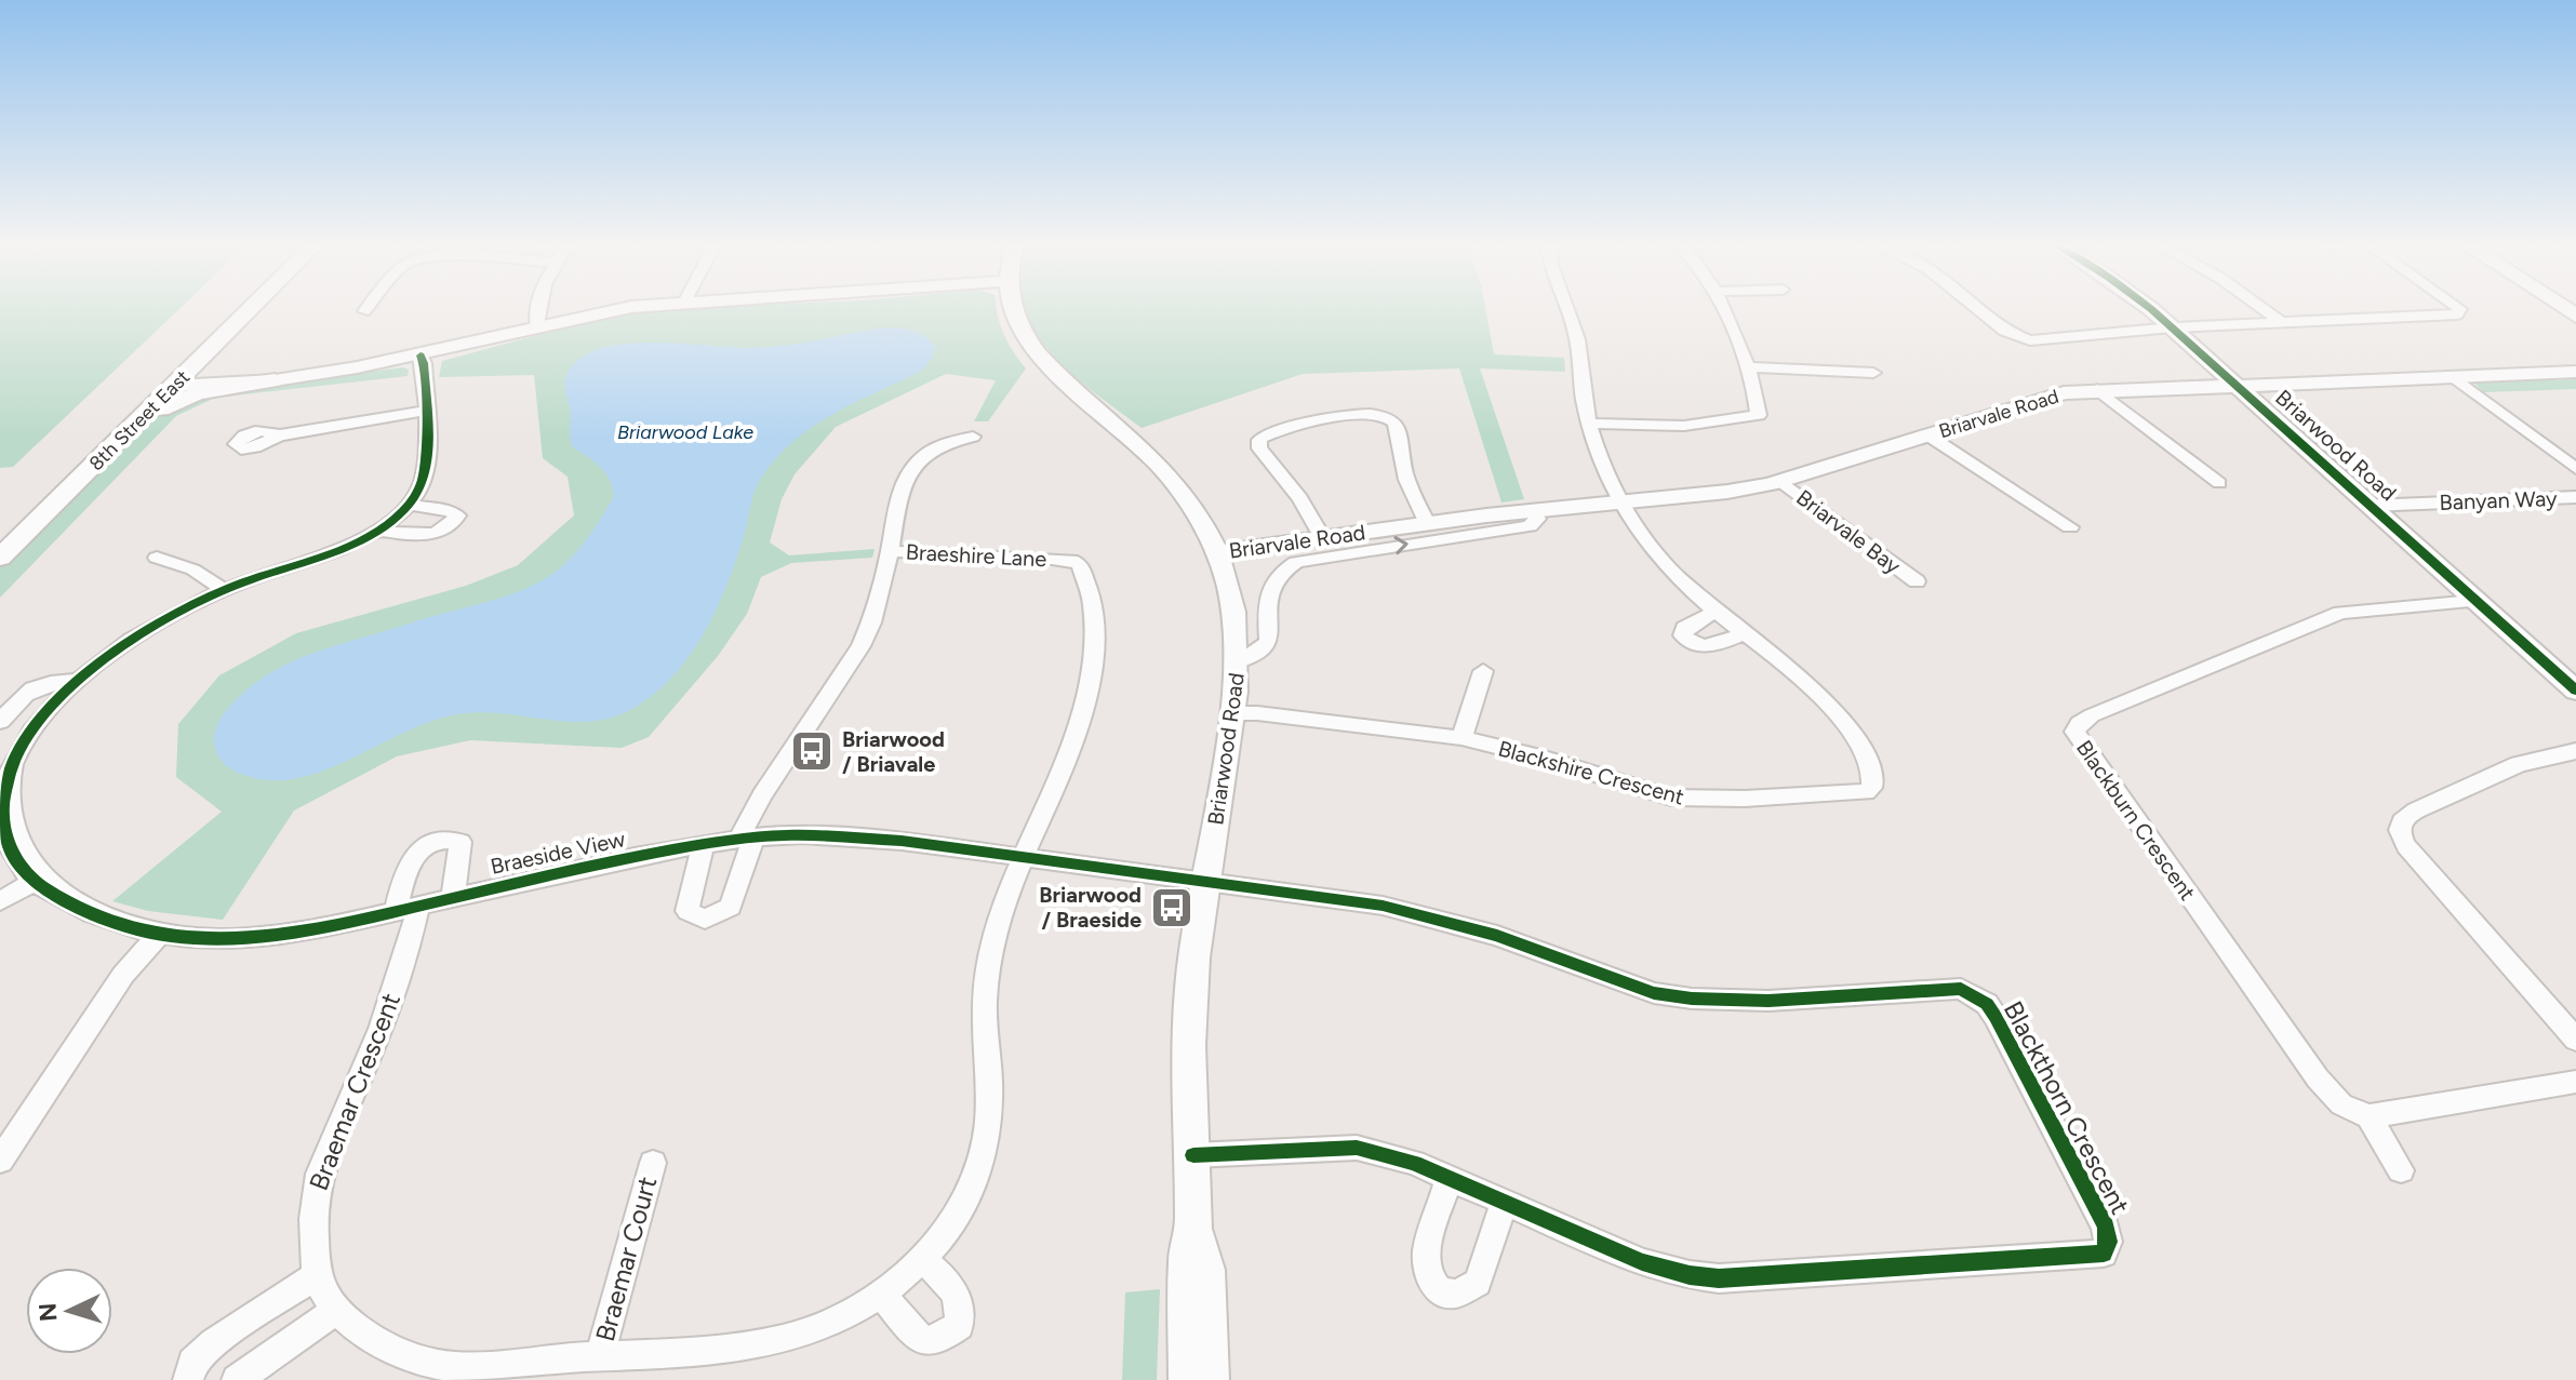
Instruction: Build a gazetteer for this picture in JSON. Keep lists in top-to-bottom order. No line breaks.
{"streets":{"main road":["8th Street East"],"street":["Briarvale Road","Briarwood Road","Banyan Way","Briarvale Bay","Braeshire Lane","Blackshire Crescent","Blackburn Crescent","Braeside View","Braemar Crescent","Blackthorn Crescent","Braemar Court"]},"crossings":[["Briarvale Road","Briarwood Road"],["Briarvale Road","Briarvale Bay"],["Briarvale Road","Blackshire Crescent"],["Briarwood Road","Banyan Way"],["Briarwood Road","Blackshire Crescent"],["Briarwood Road","Blackburn Crescent"],["Briarwood Road","Braeside View"],["Briarwood Road","Blackthorn Crescent"],["Braeshire Lane","Braeside View"],["Braeshire Lane","Braemar Crescent"],["Braeside View","Braemar Crescent"],["Braeside View","Blackthorn Crescent"],["Braemar Crescent","Braemar Court"]],"water":["Briarwood Lake"],"places":{"bus stop":["Briarwood / Briavale","Briarwood / Braeside"]},"north":"left"}
